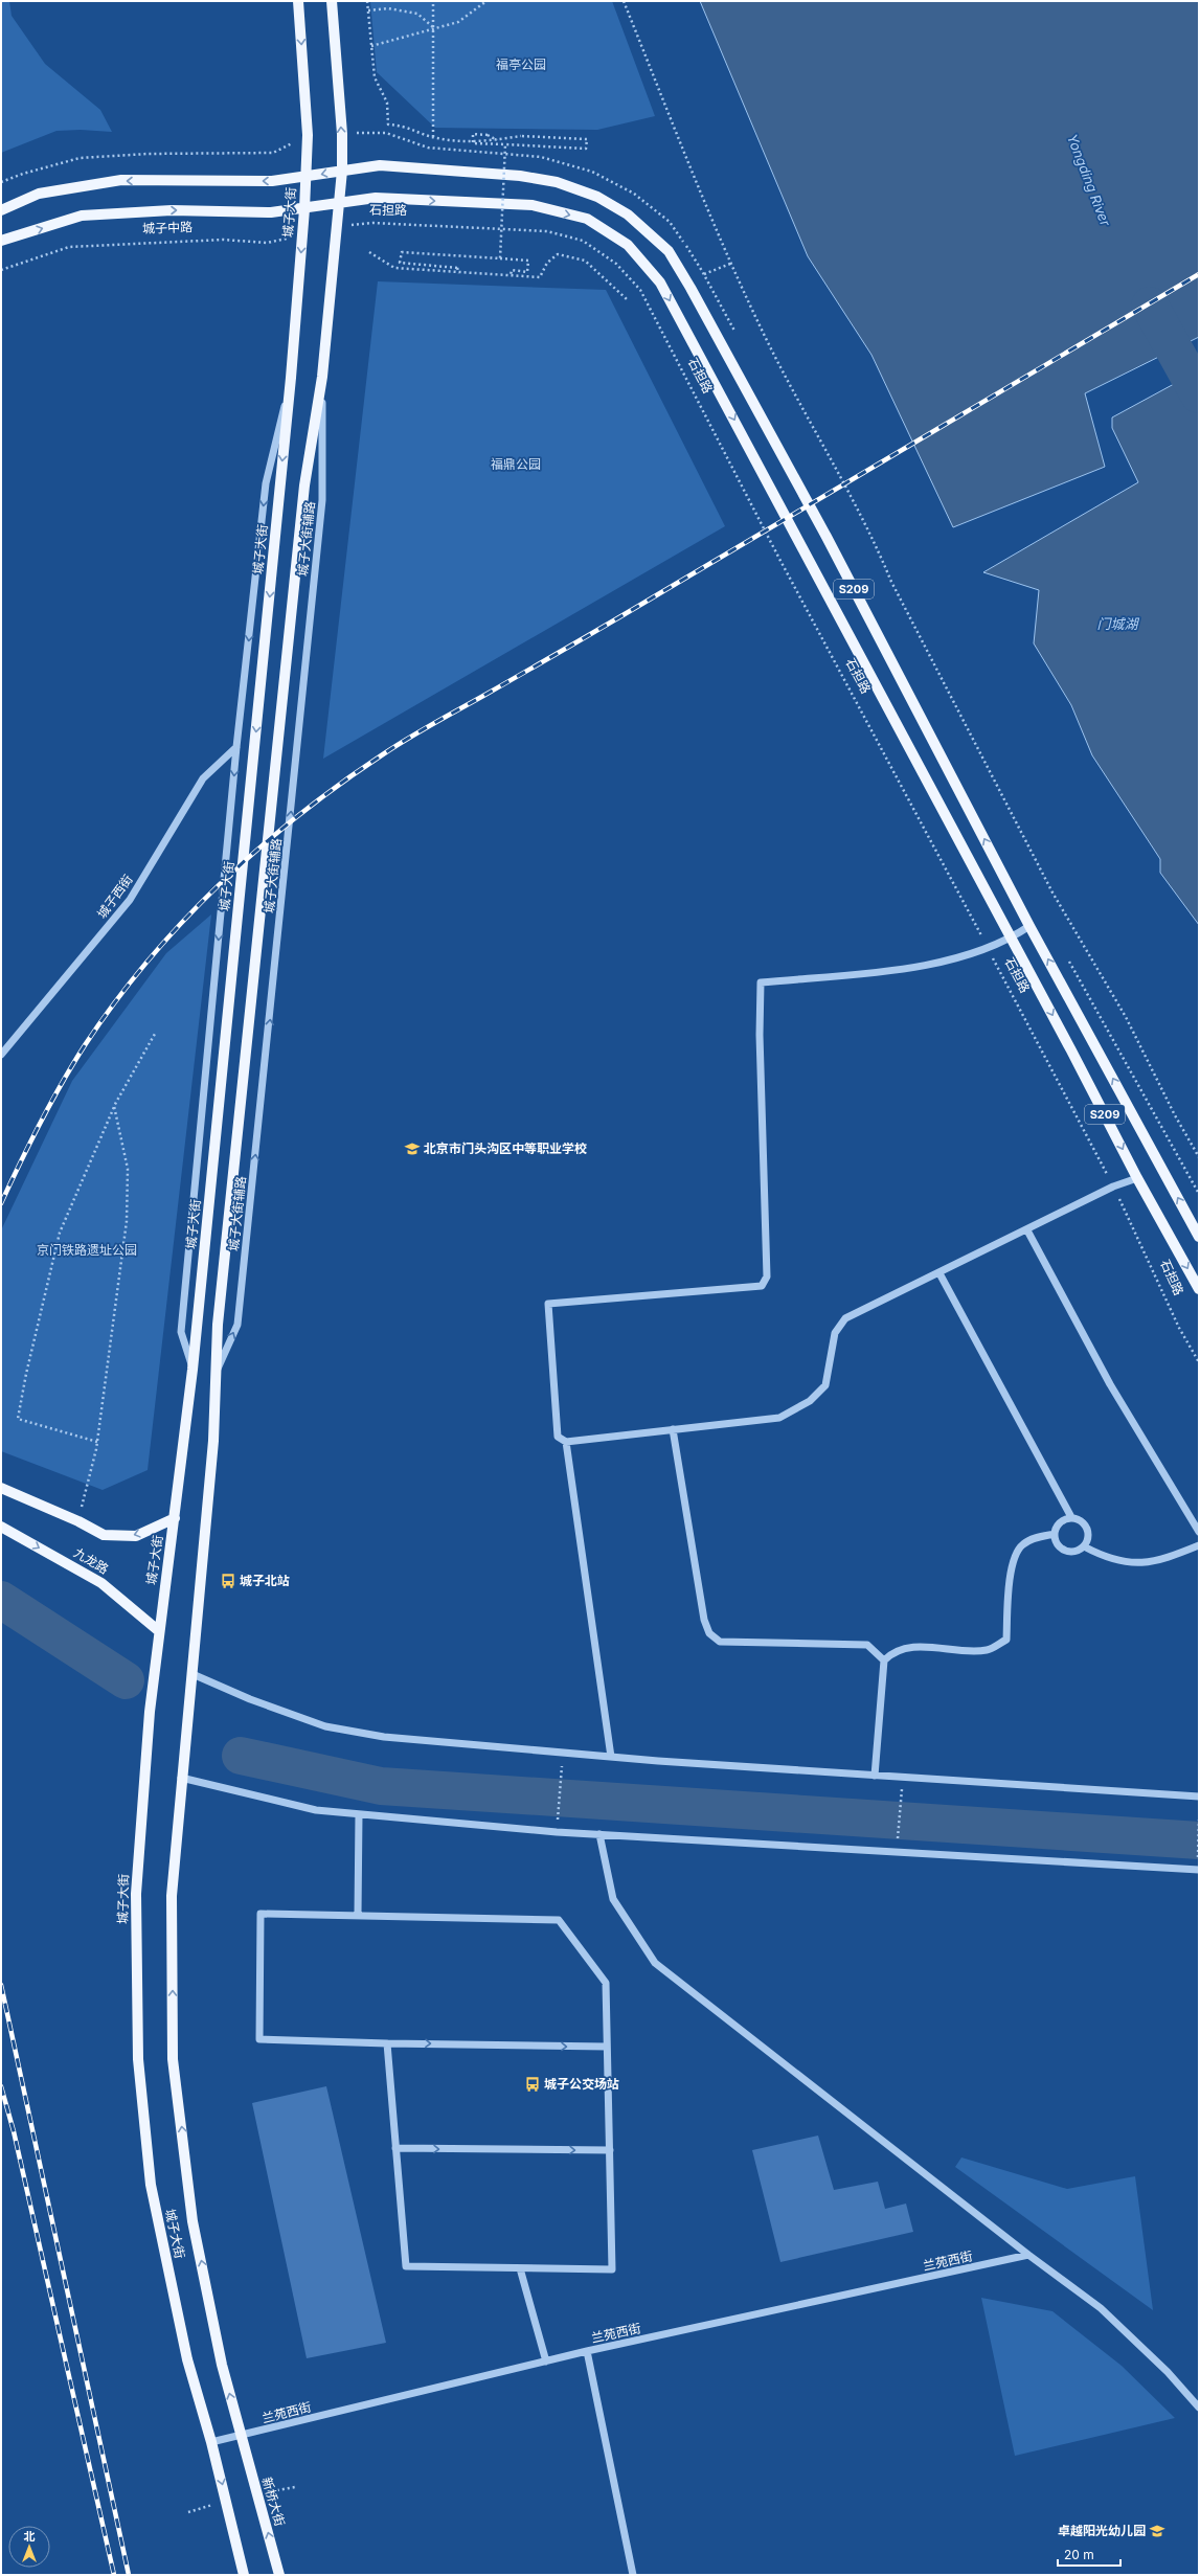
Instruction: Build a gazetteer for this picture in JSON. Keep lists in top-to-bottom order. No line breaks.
{"streets":{"main road":["石担路","城子大街","城子中路","S209","九龙路","新桥大街"],"street":["城子大街辅路","城子西街","兰苑西街"]},"crossings":[["石担路","城子大街"],["石担路","城子中路"],["城子大街","城子中路"],["城子大街","城子大街辅路"],["城子大街","S209"],["城子大街","九龙路"],["城子大街","兰苑西街"],["城子大街","新桥大街"],["兰苑西街","新桥大街"]],"water":["Yongding River","门城湖"],"parks":["福亭公园","福鼎公园","京门铁路遗址公园"],"places":{"school or university":["北京市门头沟区中等职业学校","卓越阳光幼儿园"],"bus stop":["城子北站","城子公交场站"]},"scale_bar":"20 m","north":"top"}
